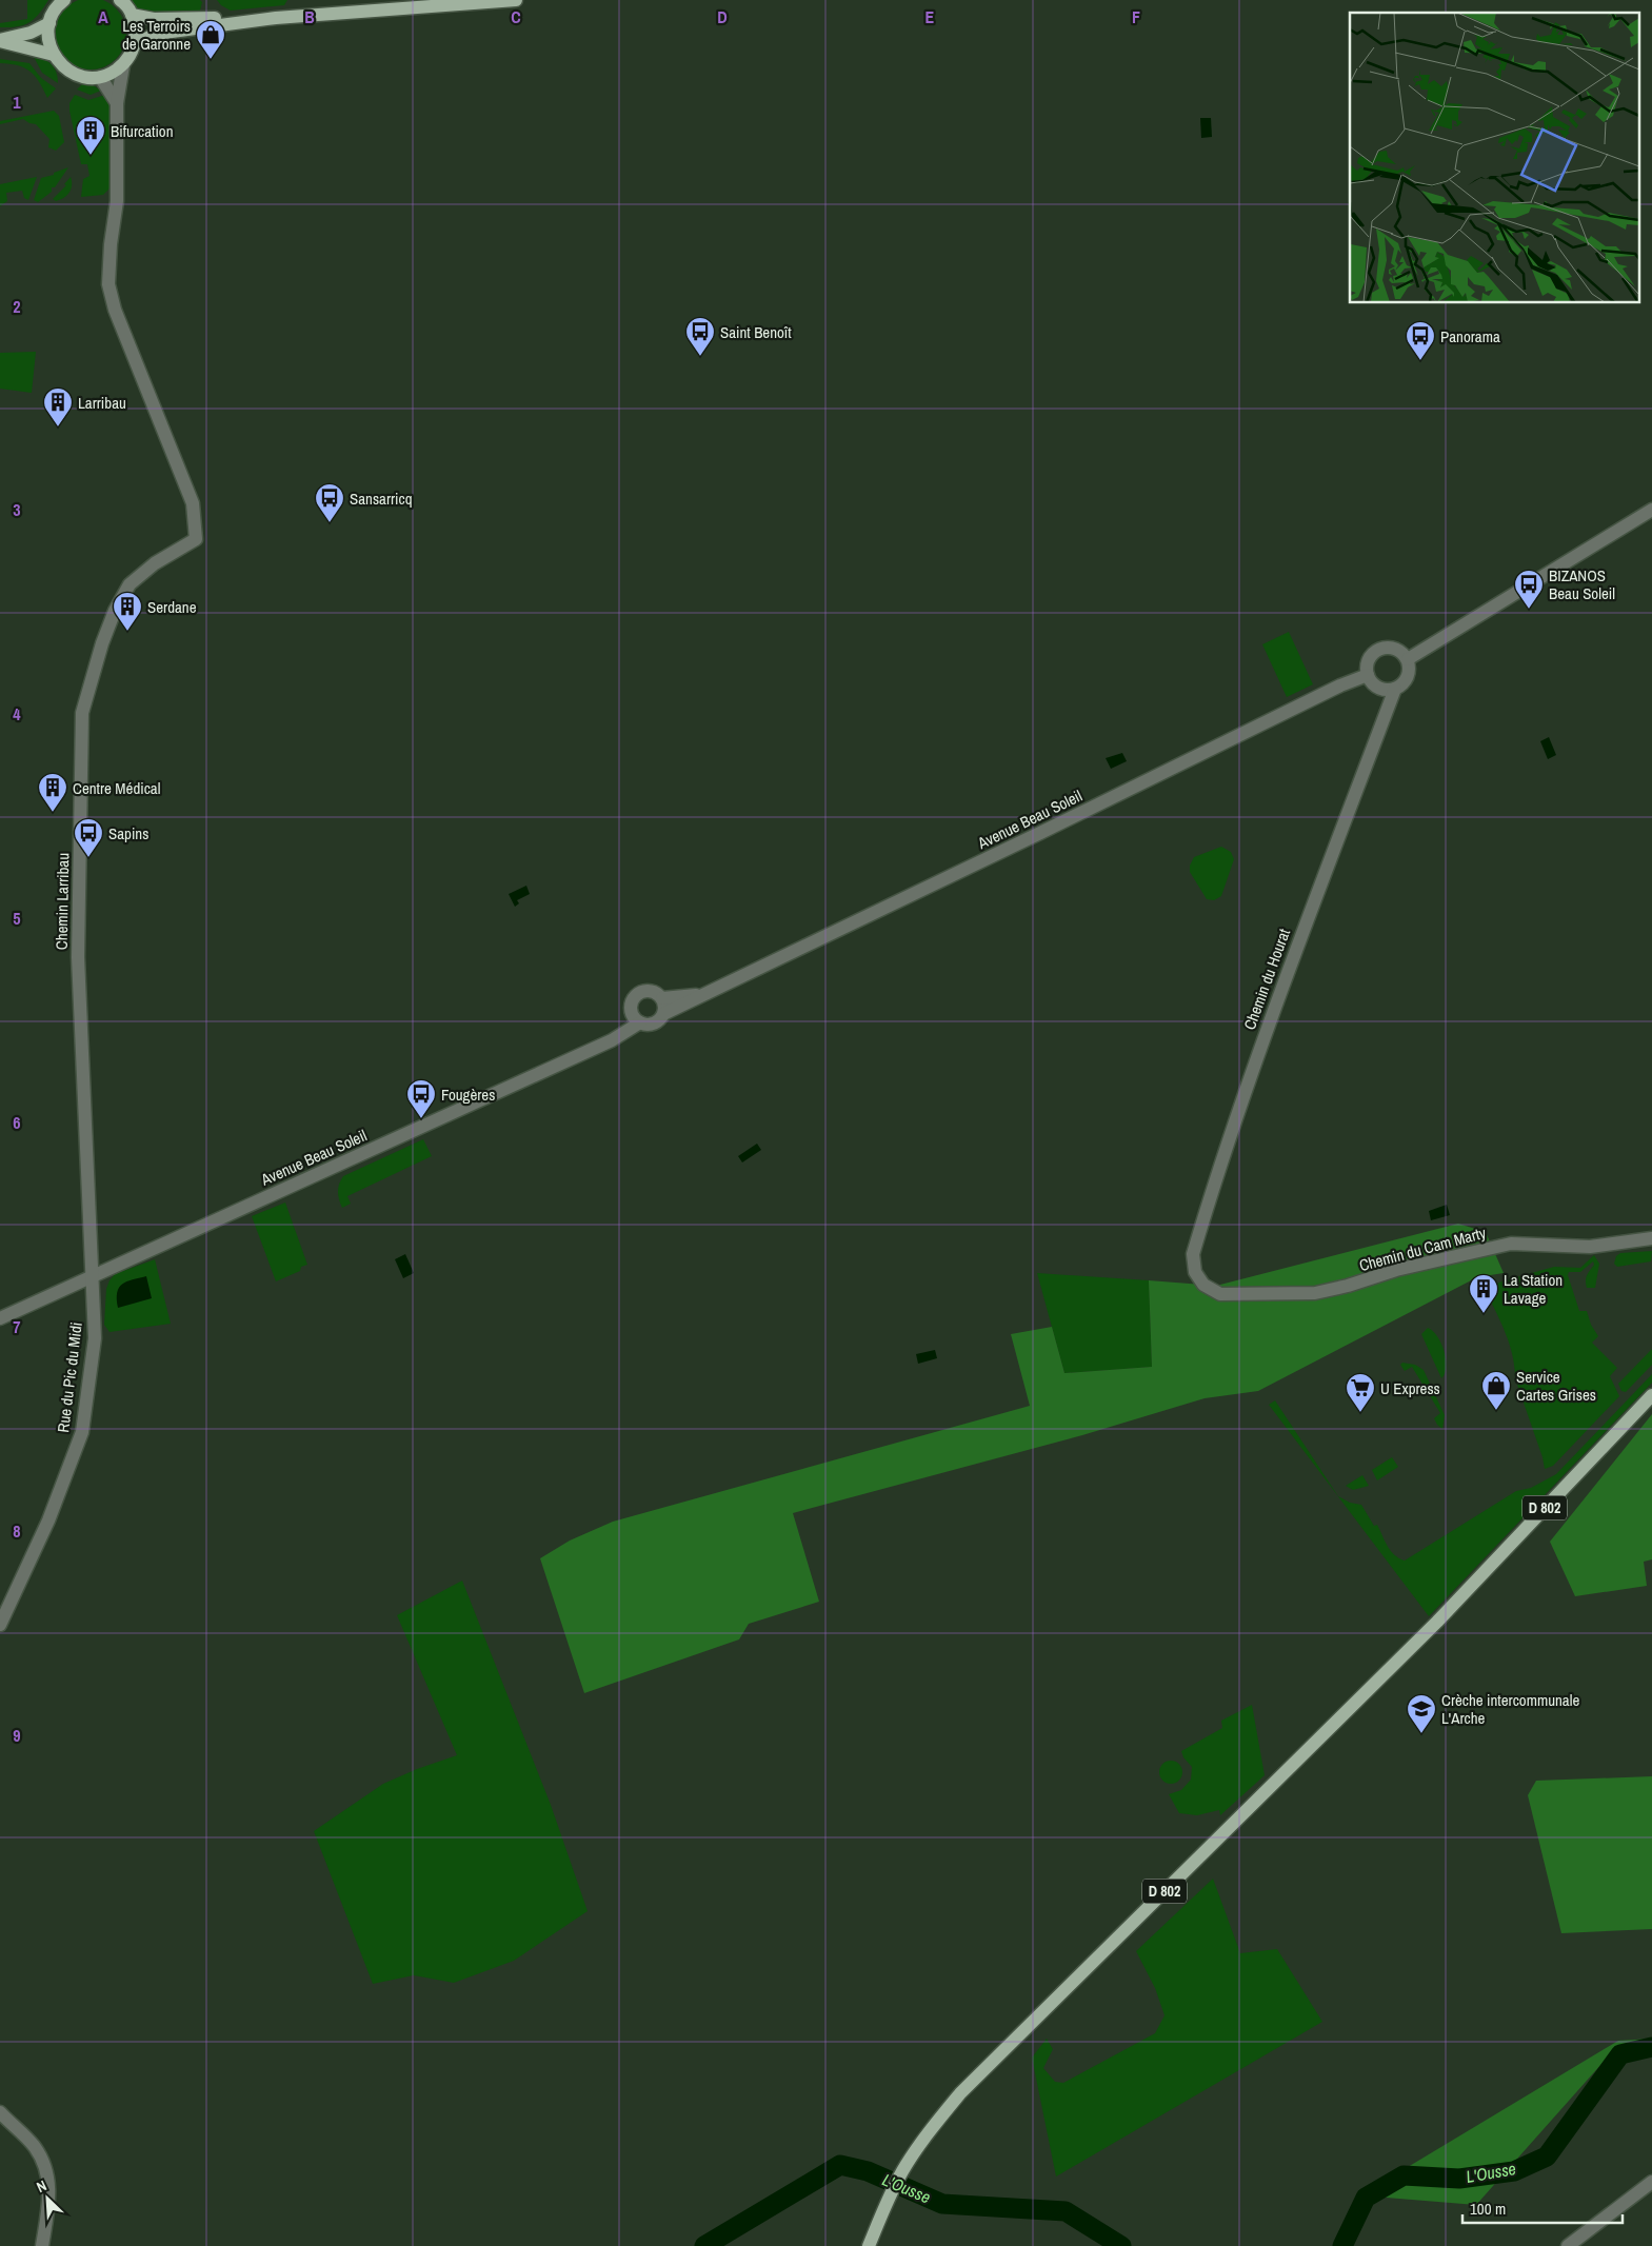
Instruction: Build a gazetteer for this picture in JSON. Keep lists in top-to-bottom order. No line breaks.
{"streets":{"main road":["D 802"],"street":["Avenue Beau Soleil","Chemin Larribau","Chemin du Hourat","Chemin du Cam Marty","Rue du Pic du Midi"]},"crossings":[["Avenue Beau Soleil","Chemin Larribau"],["Avenue Beau Soleil","Chemin du Hourat"],["Avenue Beau Soleil","Rue du Pic du Midi"],["Chemin Larribau","Rue du Pic du Midi"],["Chemin du Hourat","Chemin du Cam Marty"]],"water":["L'Ousse"],"places":{"shop":["Les Terroirs de Garonne","Service Cartes Grises"],"building":["Bifurcation","Larribau","Serdane","Centre Médical","La Station Lavage"],"bus stop":["Saint Benoît","Panorama","Sansarricq","BIZANOS Beau Soleil","Sapins","Fougères"],"supermarket":["U Express"],"school or university":["Crèche intercommunale L'Arche"]},"scale_bar":"100 m","north":"top left","grid":{"columns":["A","B","C","D","E","F"],"rows":["1","2","3","4","5","6","7","8","9"]}}
